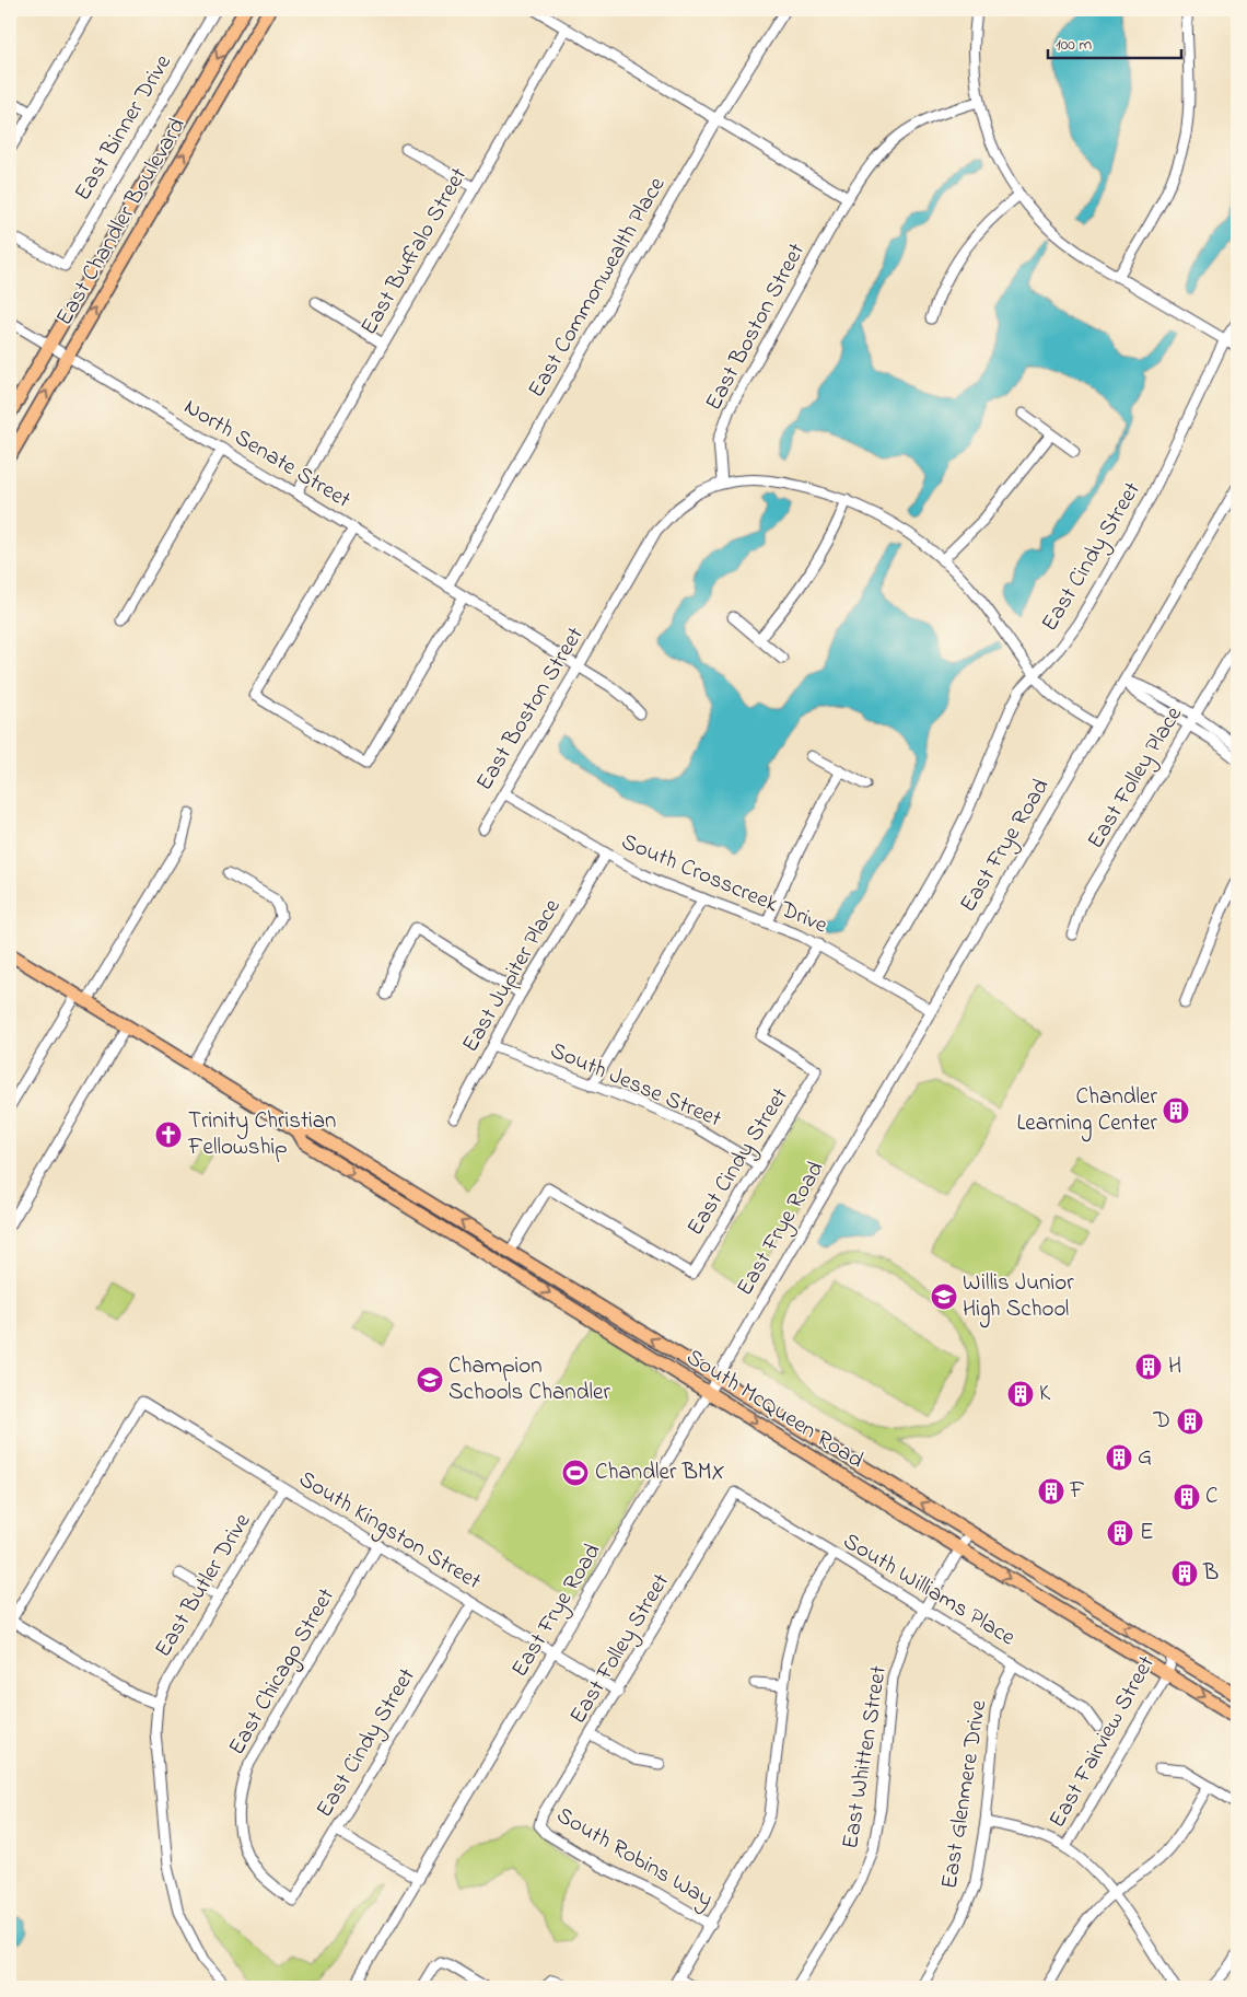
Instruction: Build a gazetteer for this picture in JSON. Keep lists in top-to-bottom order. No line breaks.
{"streets":{"main road":["East Chandler Boulevard","South McQueen Road"],"street":["East Binner Drive","East Buffalo Street","East Commonwealth Place","East Boston Street","North Senate Street","East Cindy Street","East Folley Place","East Frye Road","South Crosscreek Drive","East Jupiter Place","South Jesse Street","South Kingston Street","East Butler Drive","South Williams Place","East Folley Street","East Chicago Street","East Fairview Street","East Whitten Street","East Glenmere Drive","South Robins Way"]},"crossings":[["East Chandler Boulevard","North Senate Street"],["East Buffalo Street","North Senate Street"],["East Commonwealth Place","North Senate Street"],["East Boston Street","North Senate Street"],["East Boston Street","South Crosscreek Drive"],["East Cindy Street","South Crosscreek Drive"],["East Cindy Street","South Jesse Street"],["East Cindy Street","South McQueen Road"],["East Cindy Street","South Kingston Street"],["East Cindy Street","East Chicago Street"],["East Frye Road","South Crosscreek Drive"],["East Frye Road","South McQueen Road"],["East Frye Road","South Kingston Street"],["South Crosscreek Drive","East Jupiter Place"],["East Jupiter Place","South Jesse Street"],["South McQueen Road","East Fairview Street"],["South McQueen Road","East Whitten Street"],["South Kingston Street","East Butler Drive"],["South Kingston Street","East Folley Street"],["South Kingston Street","East Chicago Street"],["South Williams Place","East Folley Street"],["South Williams Place","East Whitten Street"],["South Williams Place","East Glenmere Drive"],["East Folley Street","South Robins Way"]],"places":{"building":["Chandler Learning Center","H","K","D","G","F","C","E","B"],"church":["Trinity Christian Fellowship"],"school or university":["Willis Junior High School","Champion Schools Chandler"],"sports":["Chandler BMX"]},"scale_bar":"100 m"}
